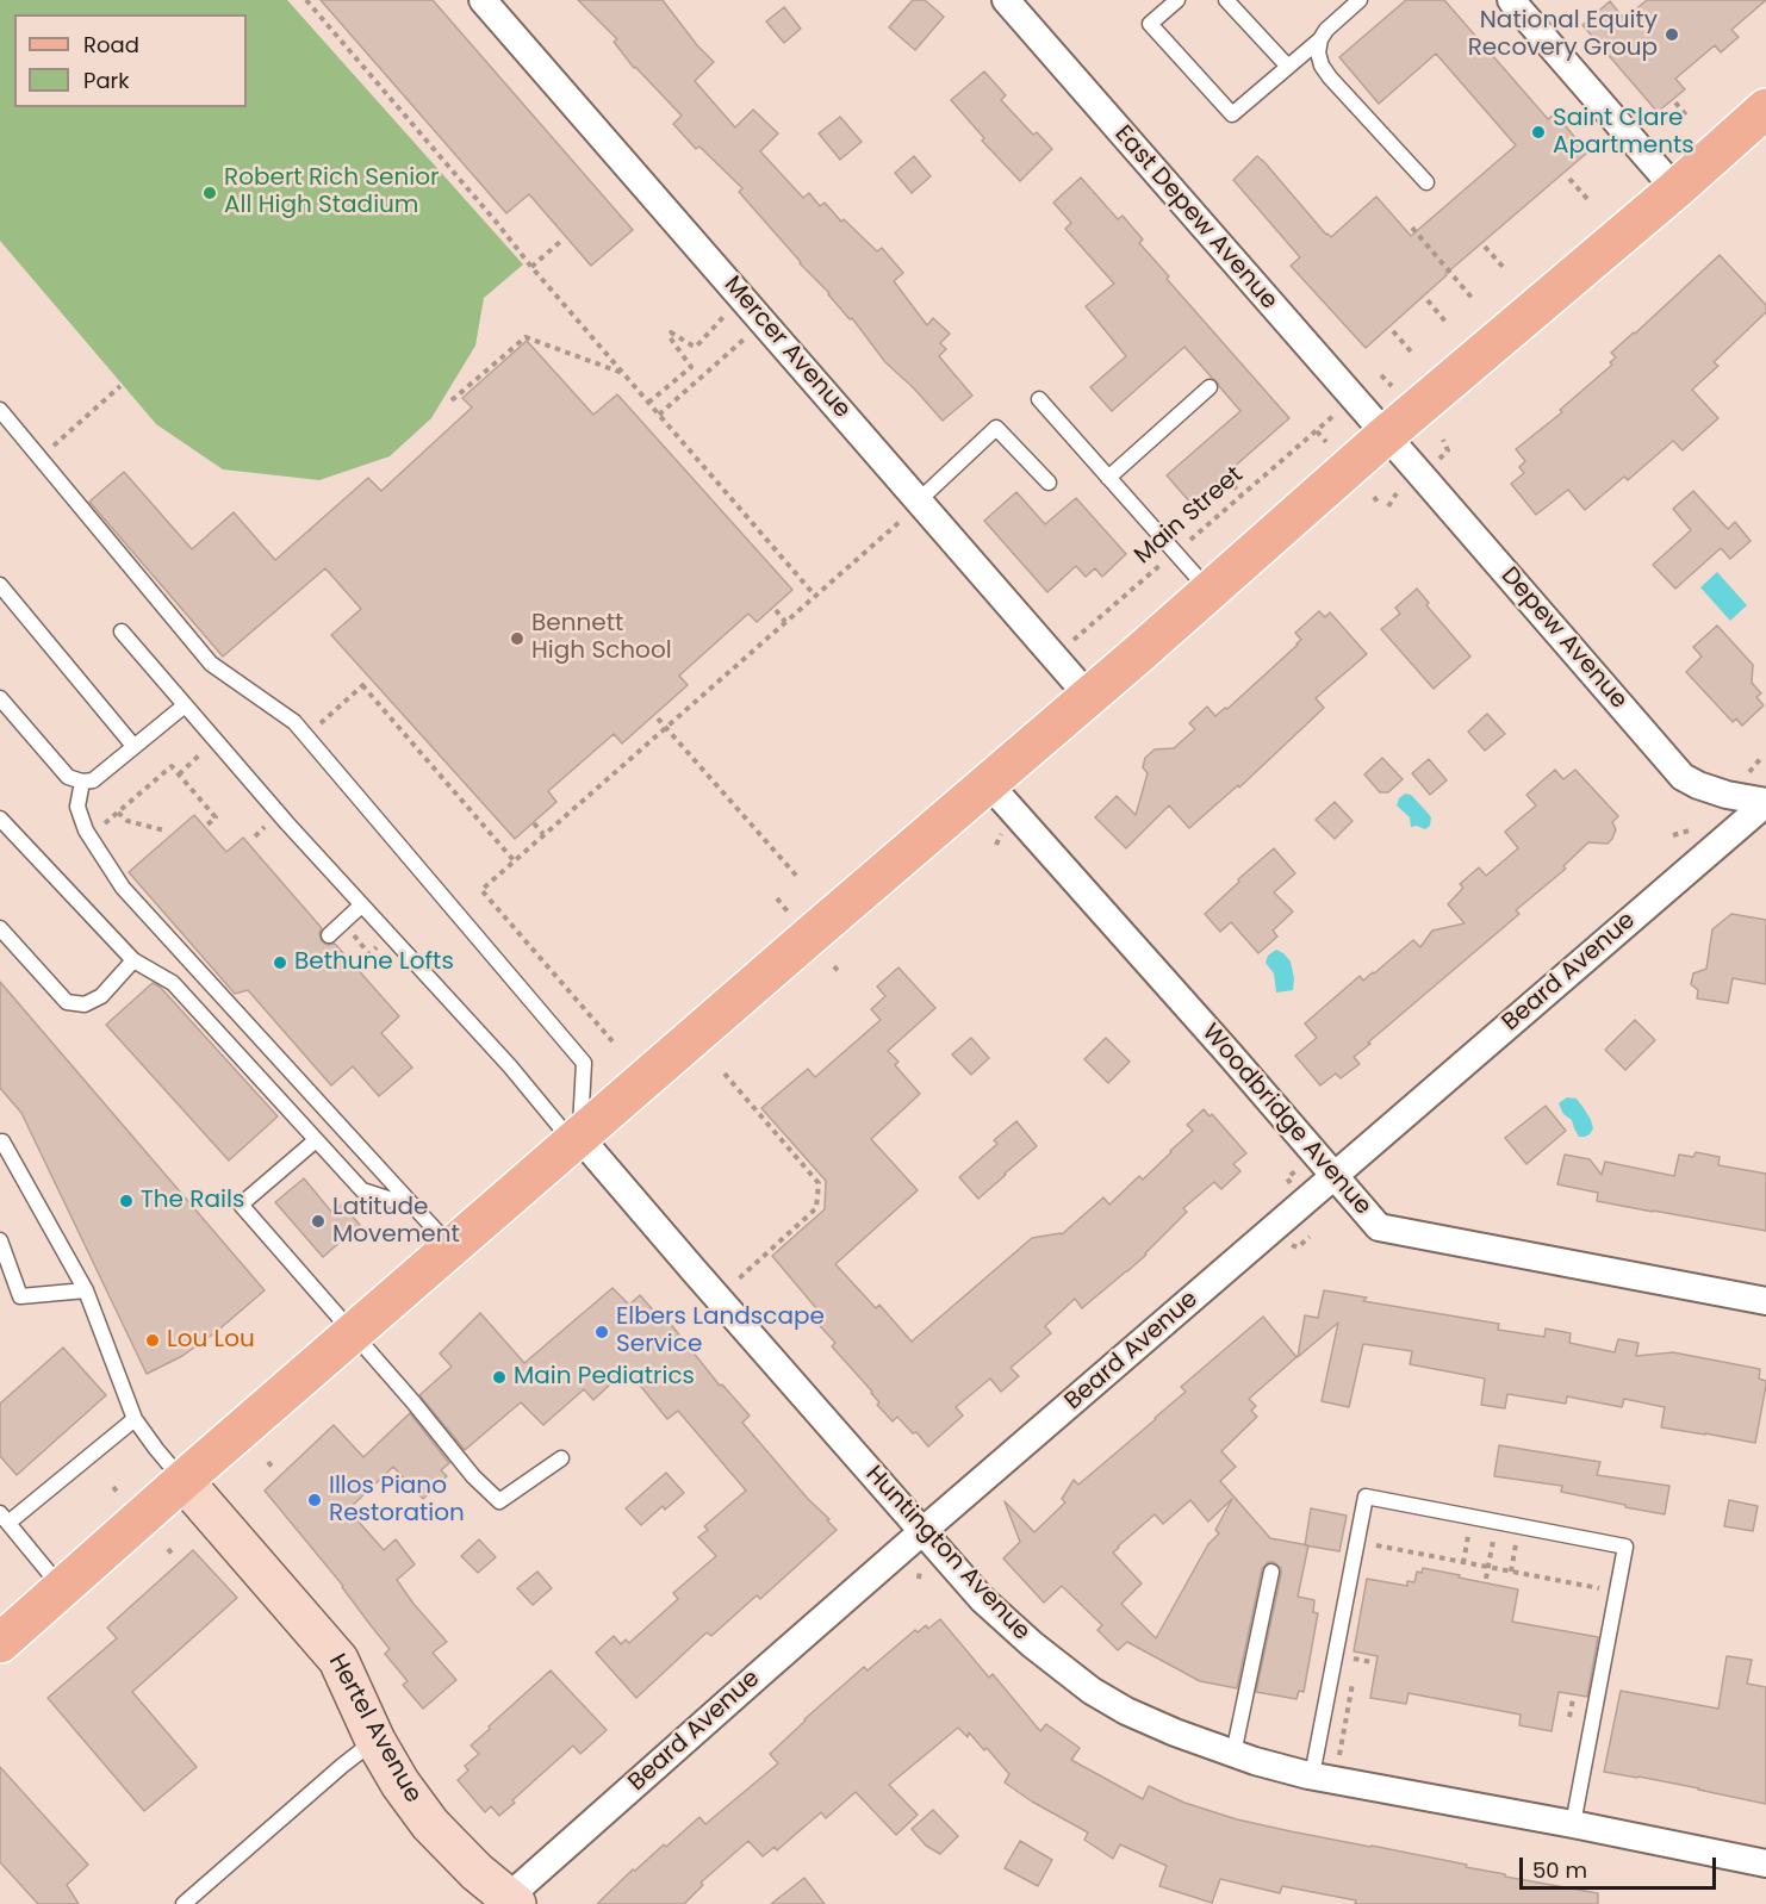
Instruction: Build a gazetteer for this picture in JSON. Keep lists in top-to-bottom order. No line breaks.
{"streets":{"street":["East Depew Avenue","Mercer Avenue","Depew Avenue","Beard Avenue","Woodbridge Avenue","Huntington Avenue","Hertel Avenue"],"path":["Main Street"]},"crossings":[["East Depew Avenue","Depew Avenue"],["Depew Avenue","Beard Avenue"],["Beard Avenue","Woodbridge Avenue"],["Beard Avenue","Huntington Avenue"],["Beard Avenue","Hertel Avenue"]],"places":["National Equity Recovery Group","Saint Clare Apartments","Robert Rich Senior All High Stadium","Bennett High School","Bethune Lofts","The Rails","Latitude Movement","Elbers Landscape Service","Lou Lou","Main Pediatrics","Illos Piano Restoration"],"legend":["Road","Park"],"scale_bar":"50 m"}
